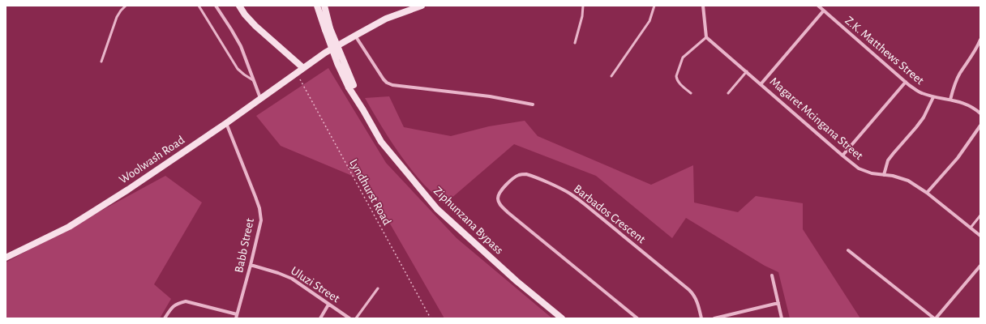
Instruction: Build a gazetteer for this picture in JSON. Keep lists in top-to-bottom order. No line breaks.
{"streets":{"main road":["Woolwash Road","Ziphunzana Bypass"],"street":["Z.K. Matthews Street","Magaret Mcingana Street","Barbados Crescent","Babb Street","Uluzi Street"],"path":["Lyndhurst Road"]},"crossings":[["Woolwash Road","Lyndhurst Road"],["Woolwash Road","Babb Street"],["Babb Street","Uluzi Street"]]}
